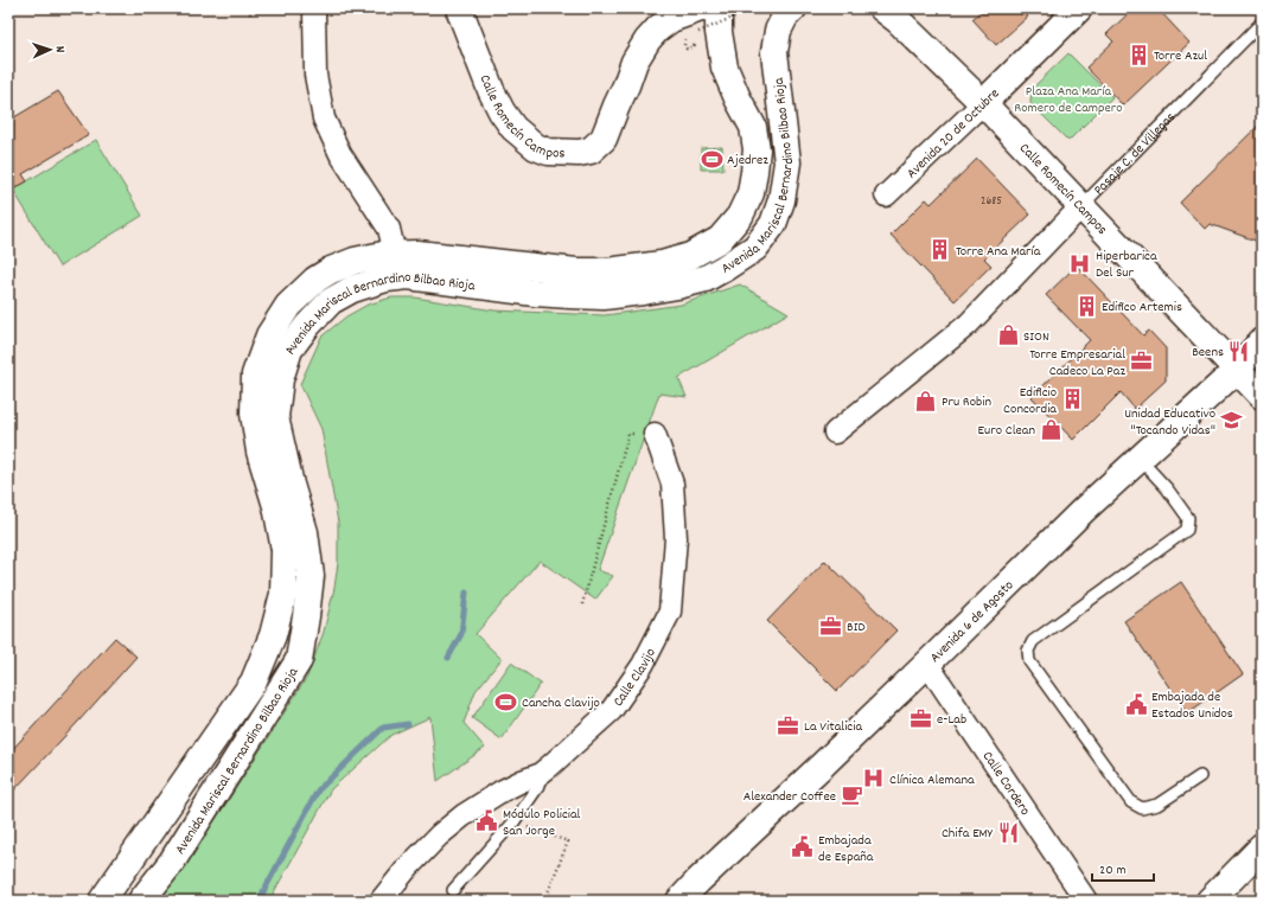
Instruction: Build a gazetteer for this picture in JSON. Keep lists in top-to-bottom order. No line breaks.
{"streets":{"main road":["Calle Romecín Campos","Avenida 20 de Octubre","Avenida Mariscal Bernardino Bilbao Rioja","Avenida 6 de Agosto"],"street":["Pasaje C. de Villegas","Calle Clavijo","Calle Cordero"]},"crossings":[["Calle Romecín Campos","Avenida 20 de Octubre"],["Calle Romecín Campos","Pasaje C. de Villegas"],["Calle Romecín Campos","Avenida 6 de Agosto"],["Avenida 6 de Agosto","Calle Cordero"]],"parks":["Plaza Ana María Romero de Campero"],"places":{"building":["Torre Azul","Torre Ana María","Edifico Artemis","Edificio Concordia"],"sports":["Ajedrez","Cancha Clavijo"],"hospital":["Hiperbarica Del Sur","Clínica Alemana"],"shop":["SION","Pru Robin","Euro Clean"],"restaurant":["Beens","Chifa EMY"],"office":["Torre Empresarial Cadeco La Paz","BID","e-Lab","La Vitalicia"],"school or university":["Unidad Educativo \"Tocando Vidas\""],"public building":["Embajada de Estados Unidos","Módulo Policial San Jorge","Embajada de España"],"cafe":["Alexander Coffee"]},"house_numbers":["2685"],"scale_bar":"20 m","north":"right"}
